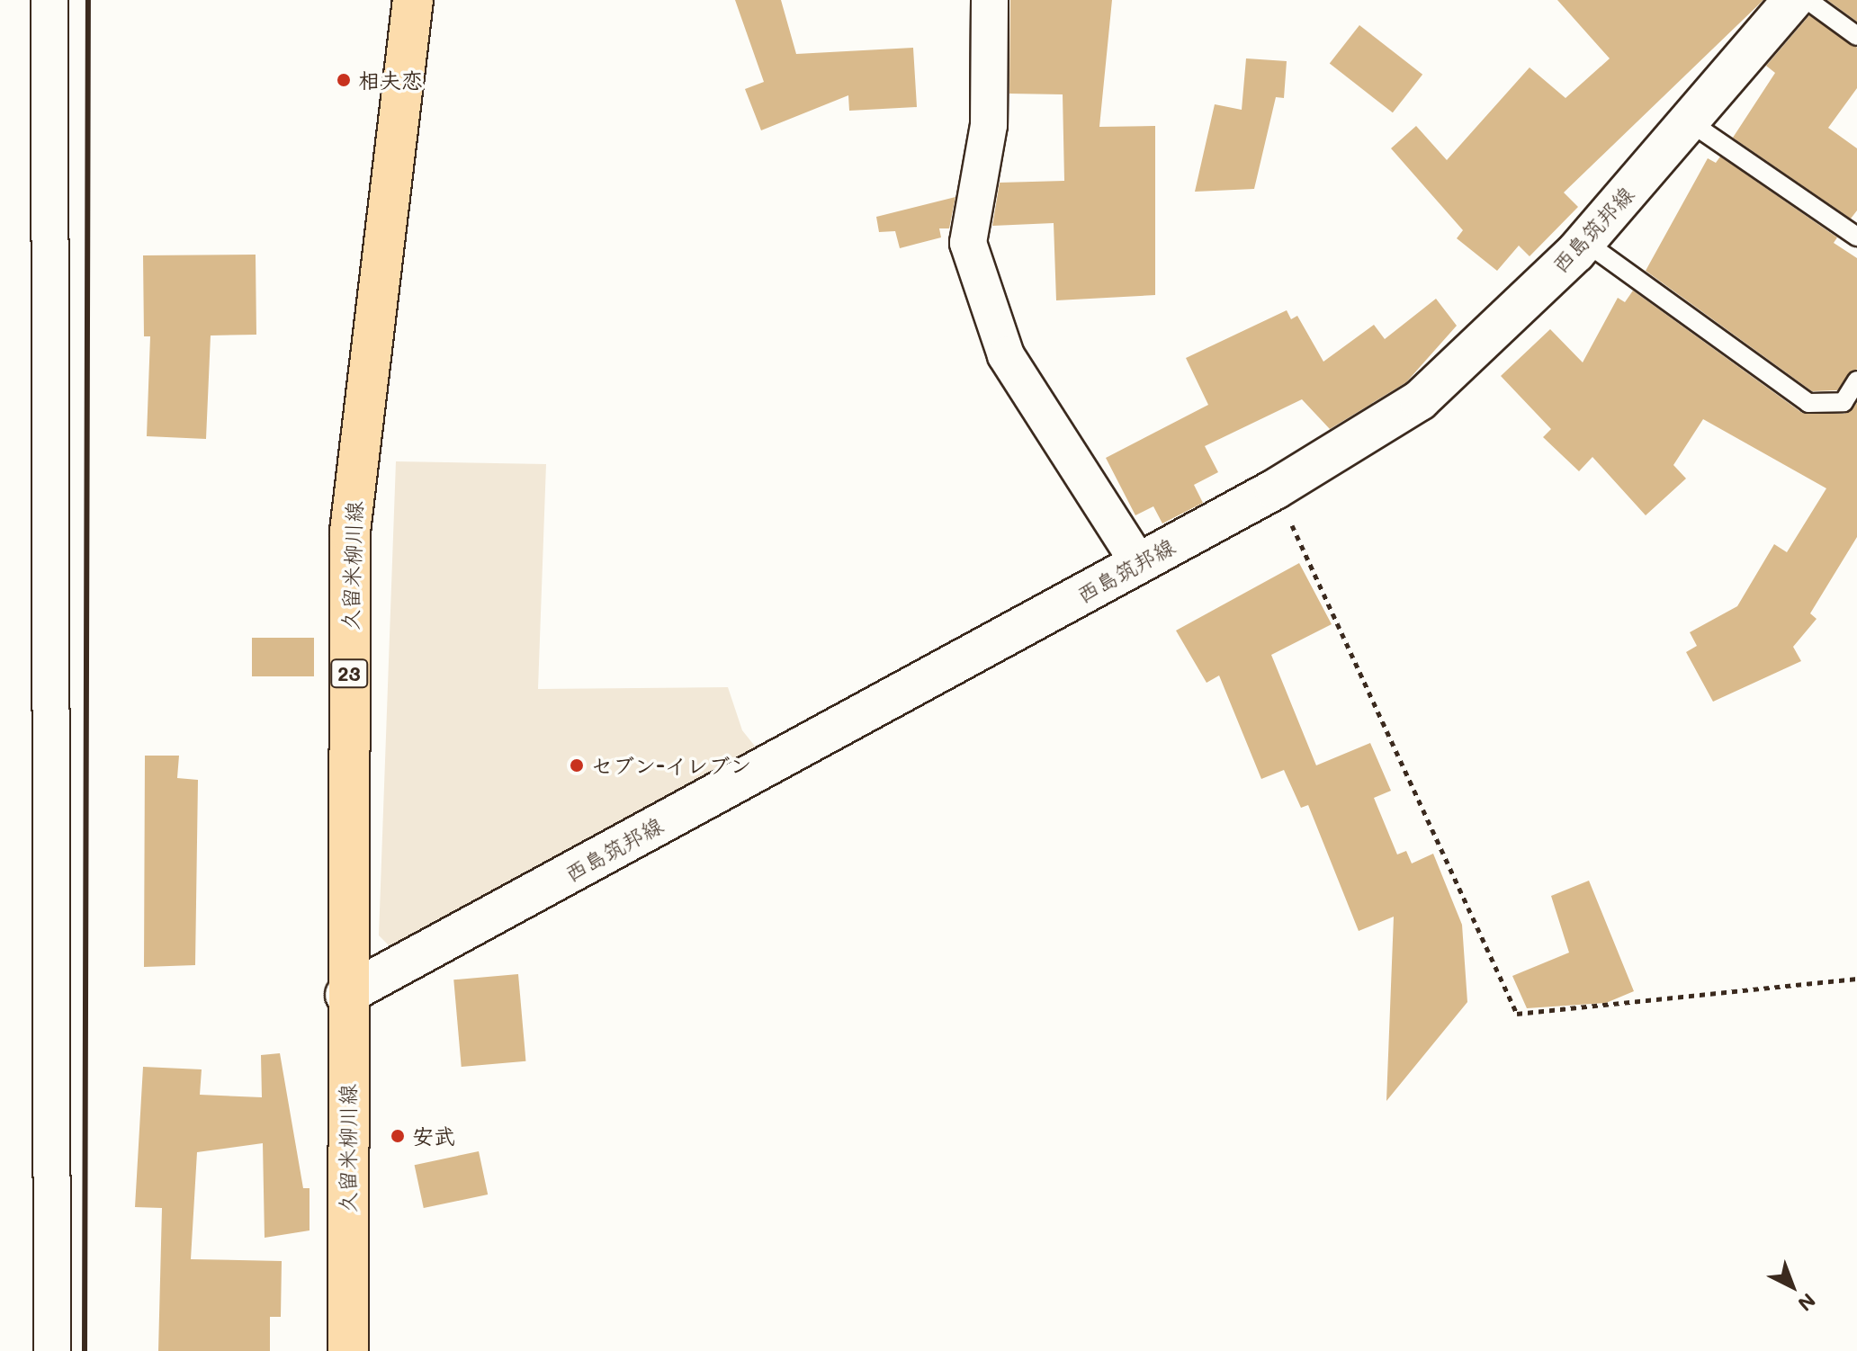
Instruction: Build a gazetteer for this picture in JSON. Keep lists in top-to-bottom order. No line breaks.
{"streets":{"main road":["西島筑邦線","久留米柳川線","23"]},"crossings":[["西島筑邦線","久留米柳川線"]],"places":["相夫恋","セブン-イレブン","安武"],"north":"bottom right"}
